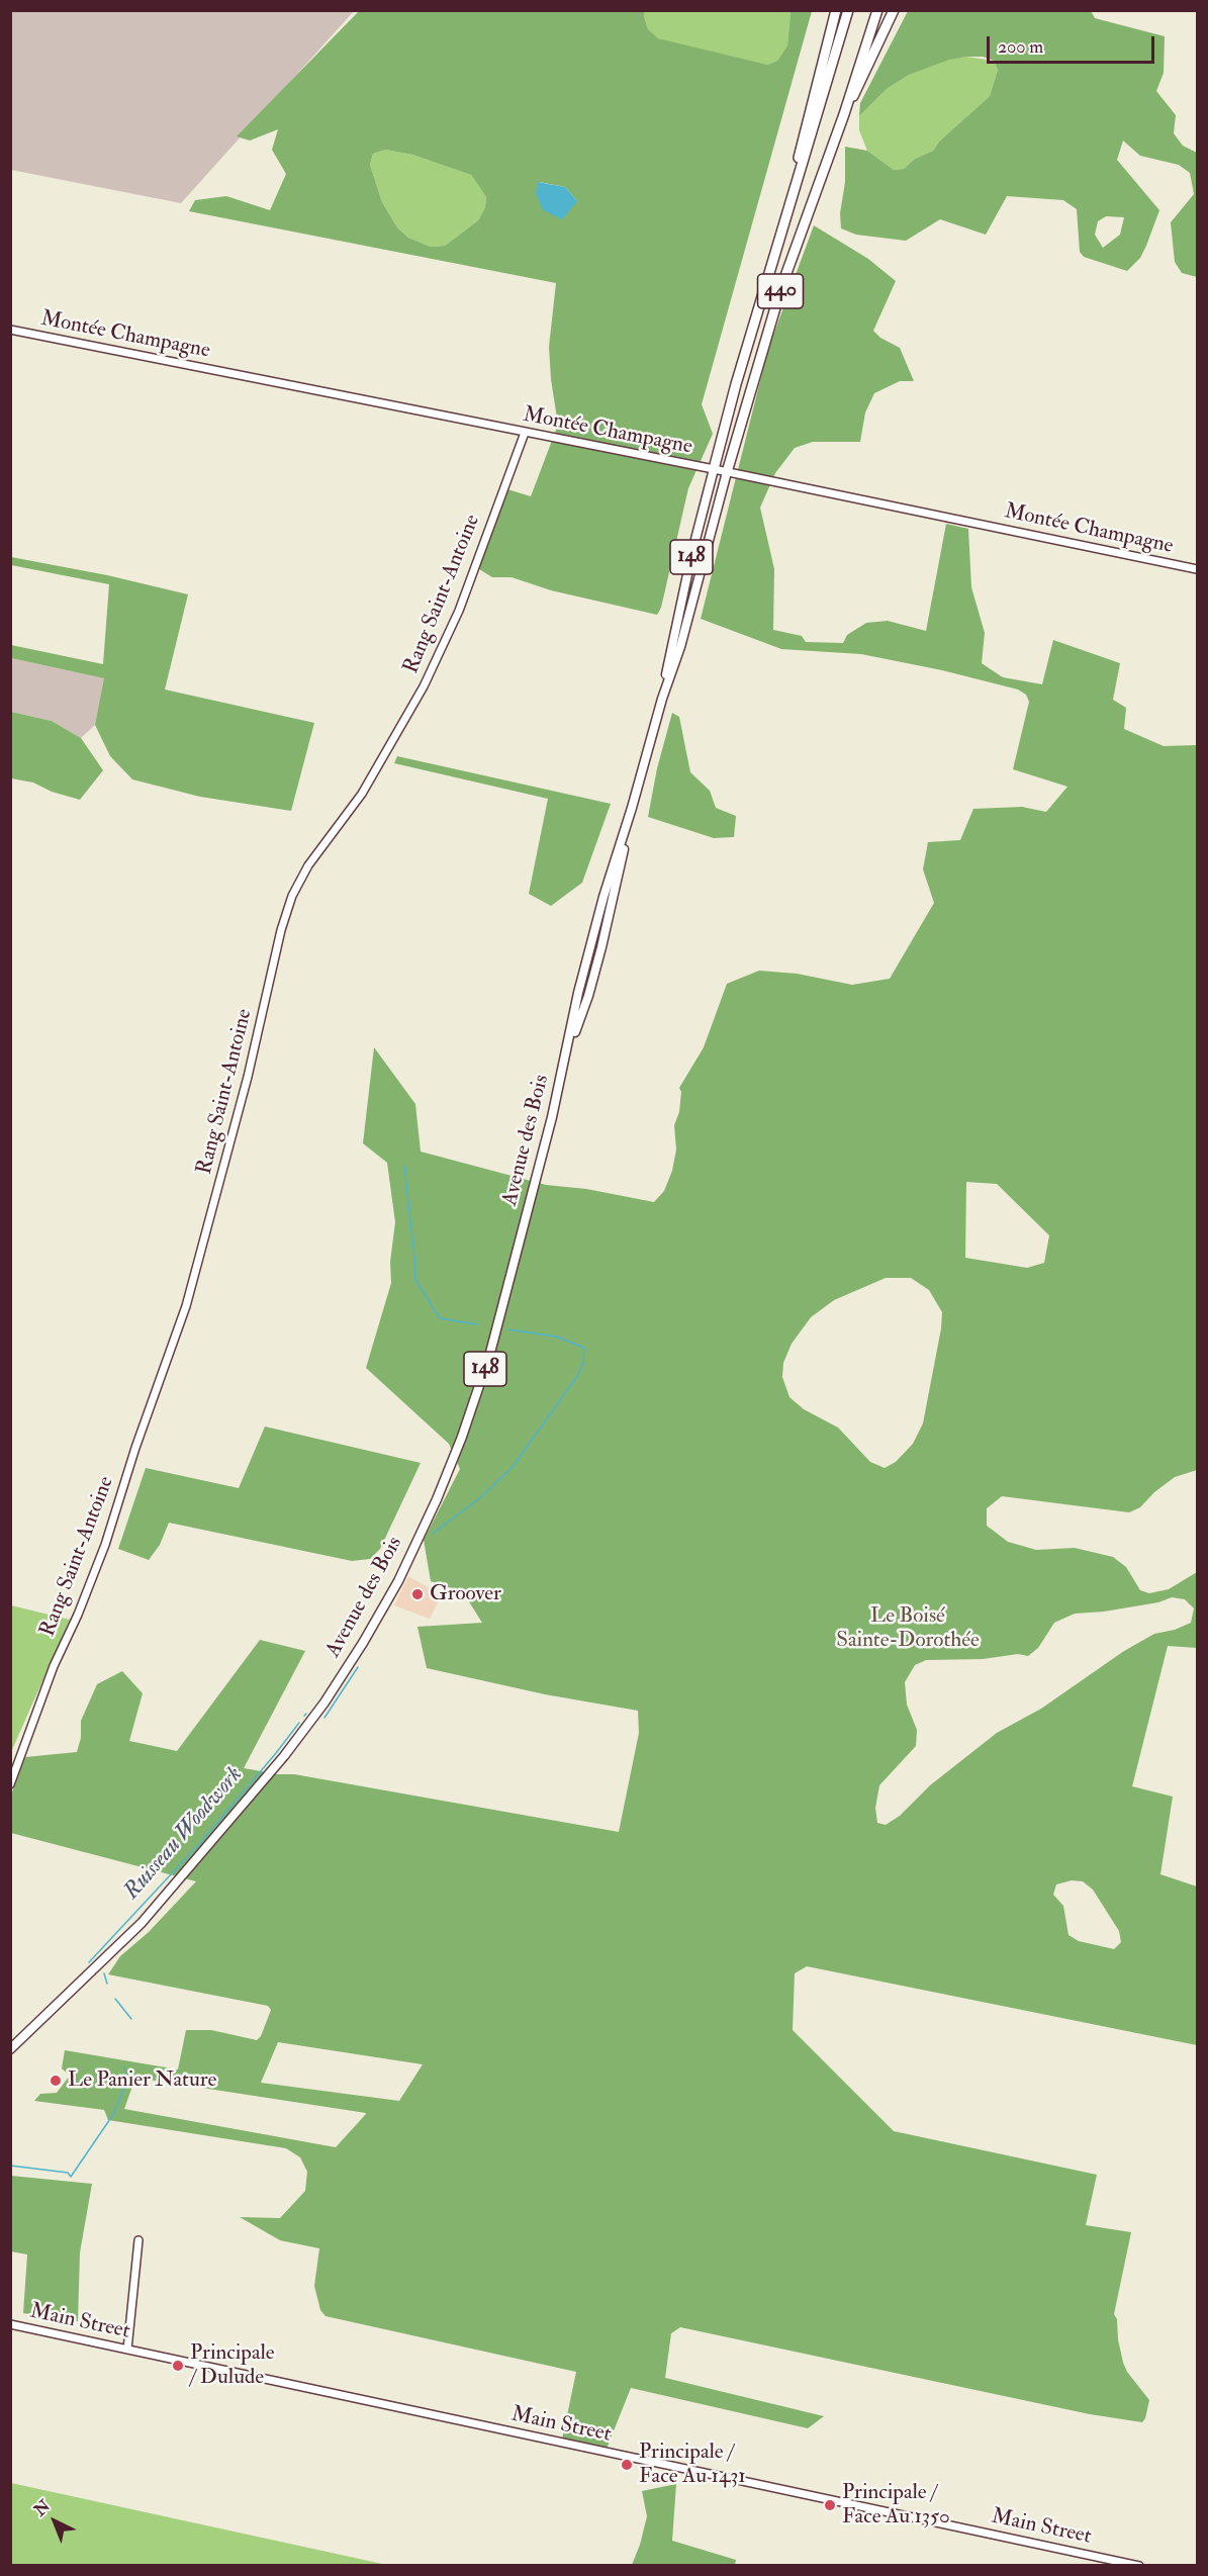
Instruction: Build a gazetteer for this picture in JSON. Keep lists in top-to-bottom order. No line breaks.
{"streets":{"highway":["440"],"main road":["148","Avenue des Bois"],"street":["Montée Champagne","Rang Saint-Antoine","Main Street"]},"crossings":[["440","Montée Champagne"],["440","Avenue des Bois"],["Montée Champagne","Rang Saint-Antoine"],["Montée Champagne","Avenue des Bois"]],"water":["Ruisseau Woodwork"],"parks":["Le Boisé Sainte-Dorothée"],"places":["Groover","Le Panier Nature","Principale / Dulude","Principale / Face Au 1431","Principale / Face Au 1350"],"scale_bar":"200 m","north":"top left"}
